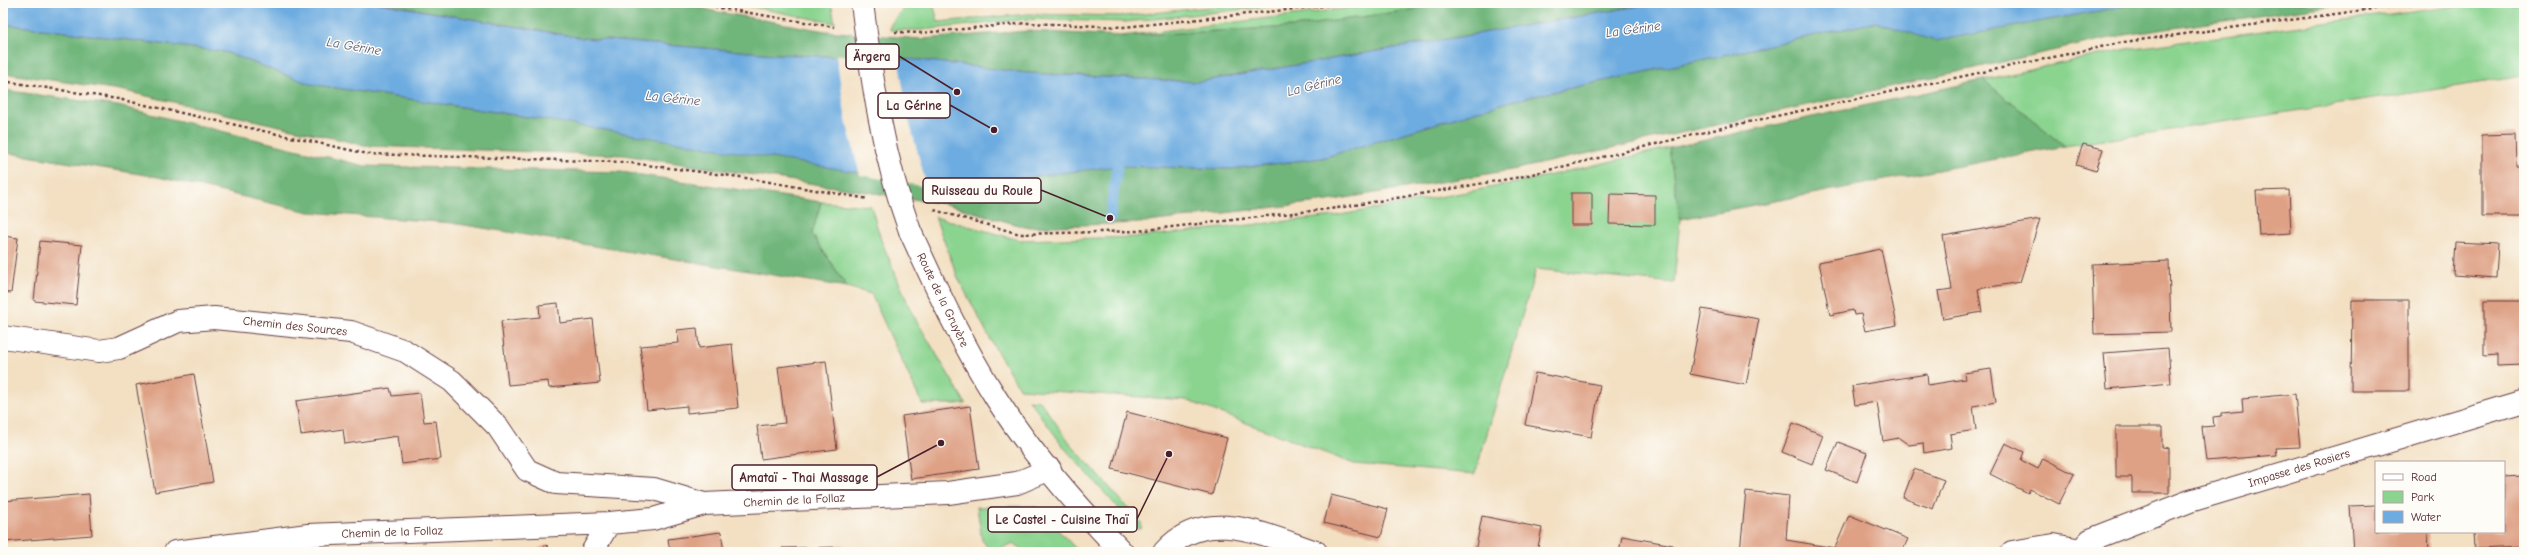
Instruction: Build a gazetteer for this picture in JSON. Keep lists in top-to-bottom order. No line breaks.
{"streets":{"street":["Route de la Gruyère","Chemin des Sources","Impasse des Rosiers","Chemin de la Follaz"]},"crossings":[["Route de la Gruyère","Chemin de la Follaz"],["Chemin des Sources","Chemin de la Follaz"]],"water":["La Gérine"],"places":["Ärgera","La Gérine","Ruisseau du Roule","Amataï - Thai Massage","Le Castel - Cuisine Thaï"],"legend":["Road","Park","Water"]}
